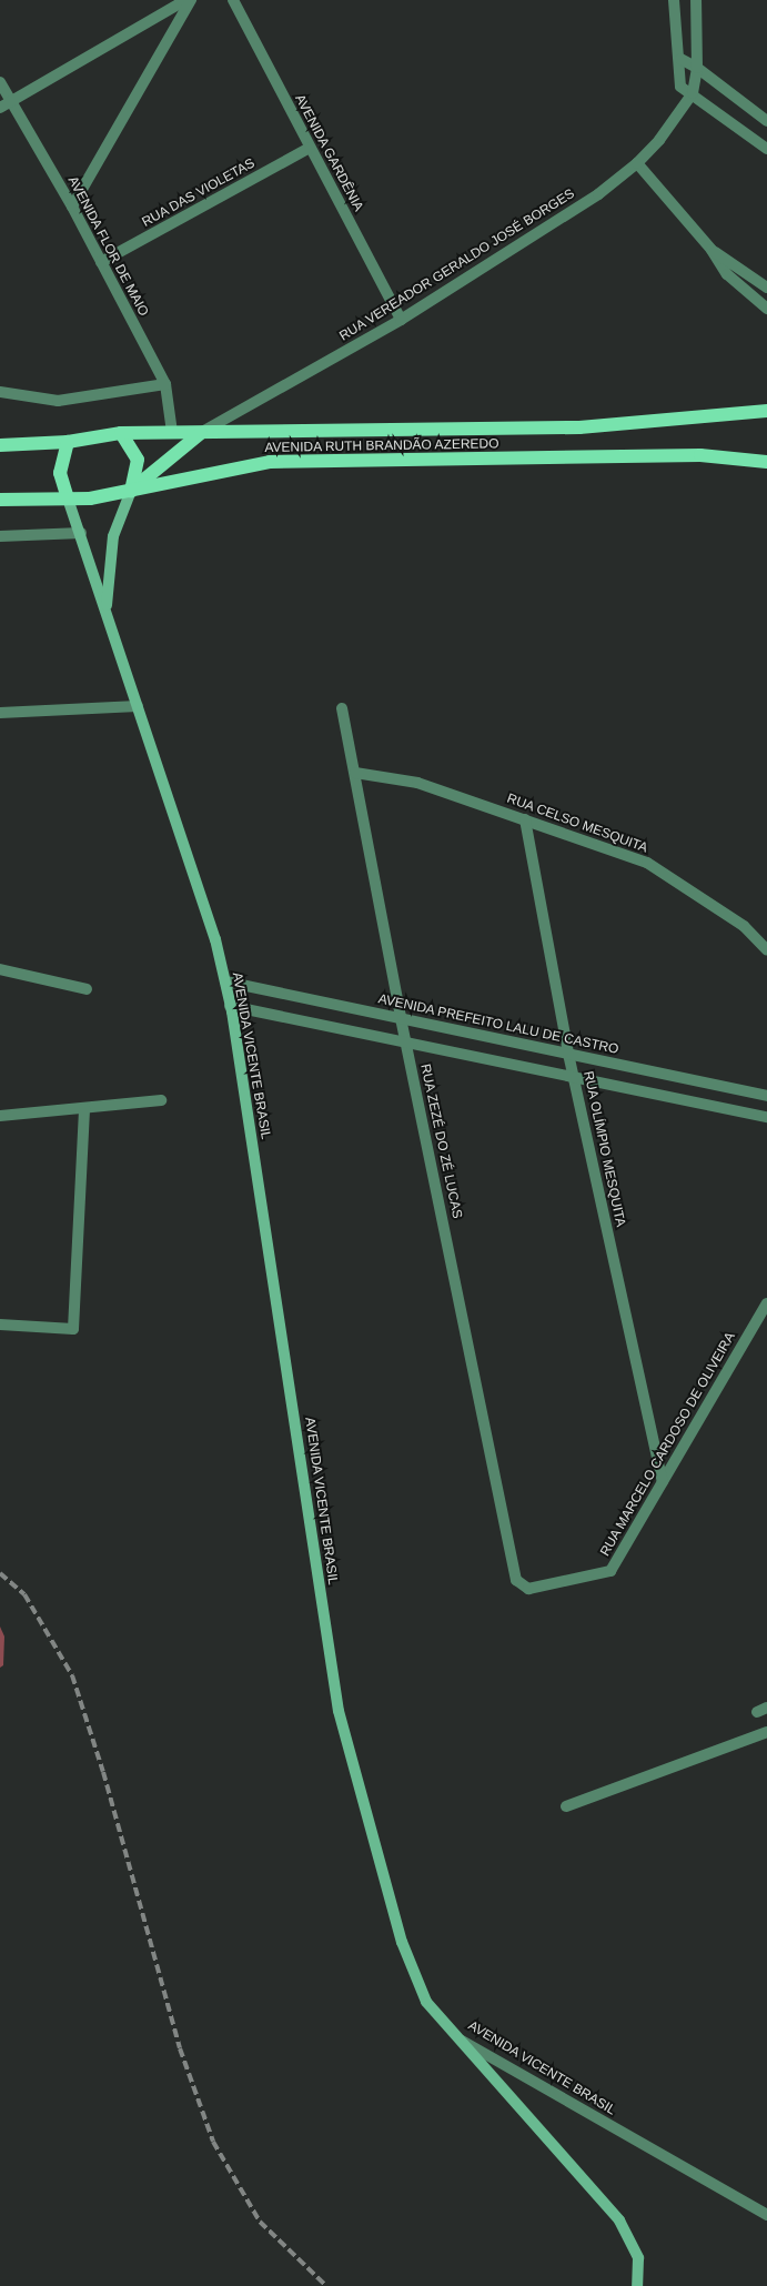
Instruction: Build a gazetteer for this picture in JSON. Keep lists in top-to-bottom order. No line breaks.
{"streets":{"main road":["AVENIDA RUTH BRANDÃO AZEREDO"],"street":["AVENIDA GARDÊNIA","RUA DAS VIOLETAS","AVENIDA FLOR DE MAIO","RUA VEREADOR GERALDO JOSÉ BORGES","RUA CELSO MESQUITA","AVENIDA PREFEITO LALU DE CASTRO","AVENIDA VICENTE BRASIL","RUA ZEZÉ DO ZÉ LUCAS","RUA OLÍMPIO MESQUITA","RUA MARCELO CARDOSO DE OLIVEIRA"]},"crossings":[["AVENIDA GARDÊNIA","RUA DAS VIOLETAS"],["AVENIDA GARDÊNIA","RUA VEREADOR GERALDO JOSÉ BORGES"],["RUA DAS VIOLETAS","AVENIDA FLOR DE MAIO"],["AVENIDA FLOR DE MAIO","AVENIDA RUTH BRANDÃO AZEREDO"],["RUA VEREADOR GERALDO JOSÉ BORGES","AVENIDA RUTH BRANDÃO AZEREDO"],["AVENIDA RUTH BRANDÃO AZEREDO","AVENIDA VICENTE BRASIL"],["RUA CELSO MESQUITA","RUA ZEZÉ DO ZÉ LUCAS"],["RUA CELSO MESQUITA","RUA OLÍMPIO MESQUITA"],["AVENIDA PREFEITO LALU DE CASTRO","AVENIDA VICENTE BRASIL"],["AVENIDA PREFEITO LALU DE CASTRO","RUA ZEZÉ DO ZÉ LUCAS"],["AVENIDA PREFEITO LALU DE CASTRO","RUA OLÍMPIO MESQUITA"],["RUA ZEZÉ DO ZÉ LUCAS","RUA MARCELO CARDOSO DE OLIVEIRA"],["RUA OLÍMPIO MESQUITA","RUA MARCELO CARDOSO DE OLIVEIRA"]]}
